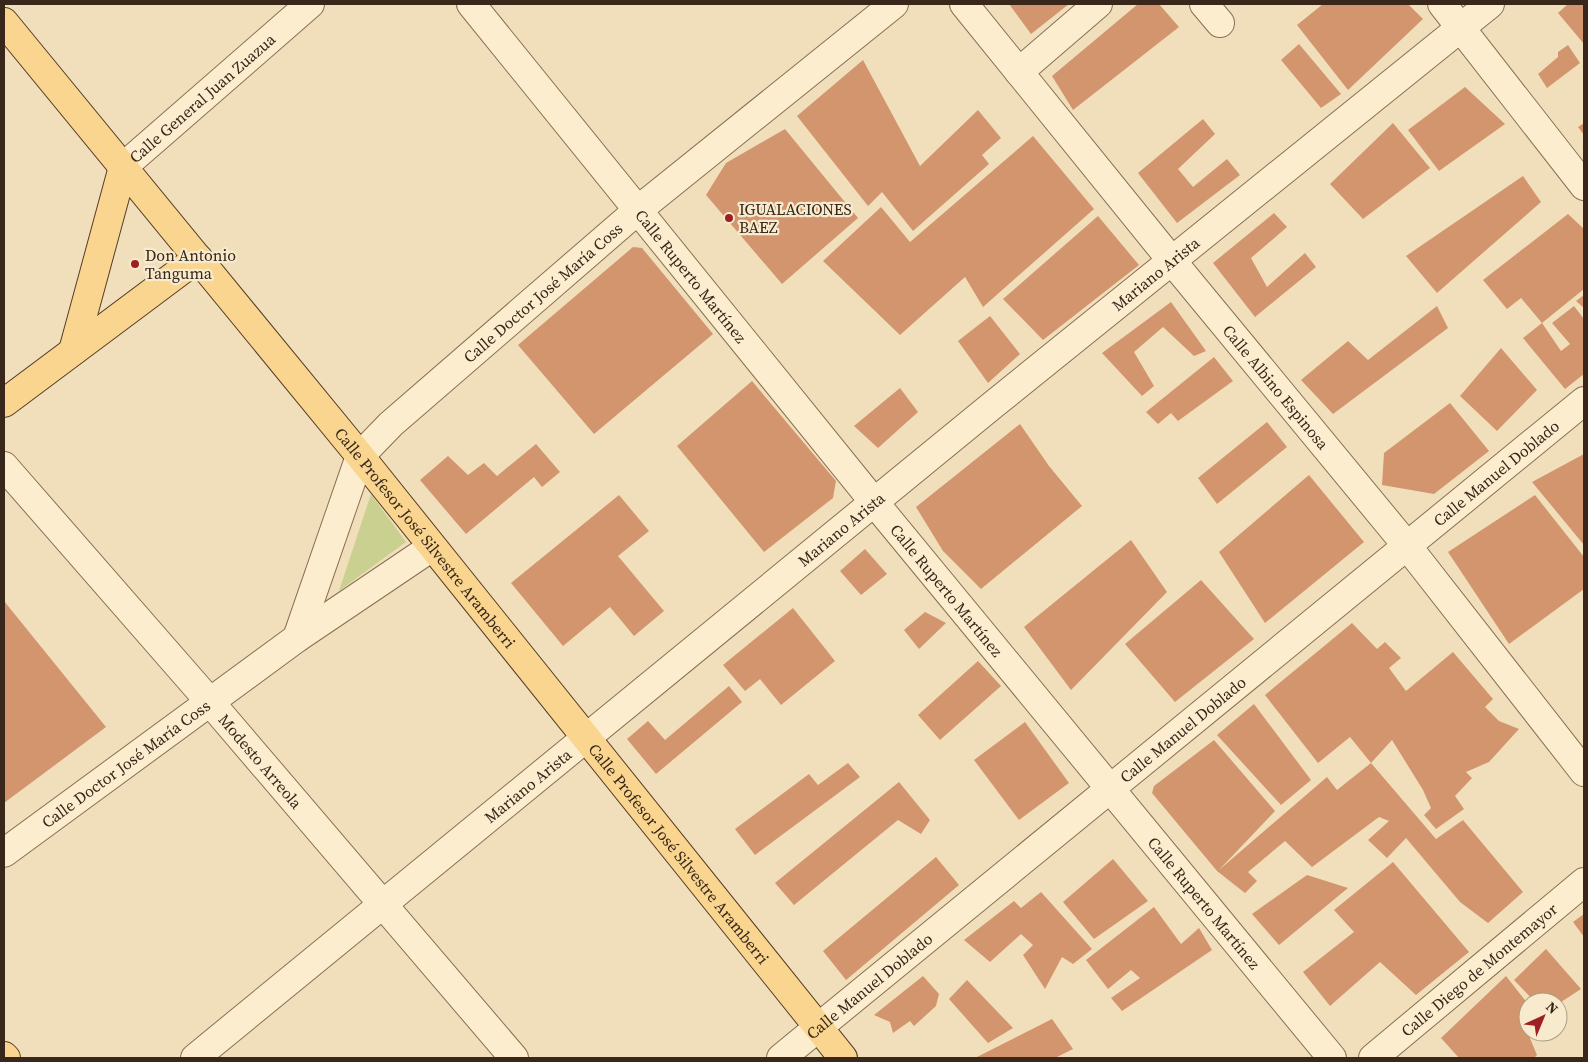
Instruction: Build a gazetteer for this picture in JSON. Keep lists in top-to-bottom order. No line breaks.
{"streets":{"main road":["Calle General Juan Zuazua","Calle Profesor José Silvestre Aramberri"],"street":["Mariano Arista","Calle Ruperto Martínez","Calle Doctor José María Coss","Calle Albino Espinosa","Calle Manuel Doblado","Modesto Arreola","Calle Diego de Montemayor"]},"crossings":[["Calle General Juan Zuazua","Calle Profesor José Silvestre Aramberri"],["Mariano Arista","Calle Ruperto Martínez"],["Mariano Arista","Calle Albino Espinosa"],["Mariano Arista","Calle Profesor José Silvestre Aramberri"],["Mariano Arista","Modesto Arreola"],["Calle Ruperto Martínez","Calle Doctor José María Coss"],["Calle Ruperto Martínez","Calle Manuel Doblado"],["Calle Doctor José María Coss","Calle Profesor José Silvestre Aramberri"],["Calle Doctor José María Coss","Modesto Arreola"],["Calle Albino Espinosa","Calle Manuel Doblado"],["Calle Manuel Doblado","Calle Profesor José Silvestre Aramberri"]],"places":["IGUALACIONES BAEZ","Don Antonio Tanguma"],"north":"top right"}
